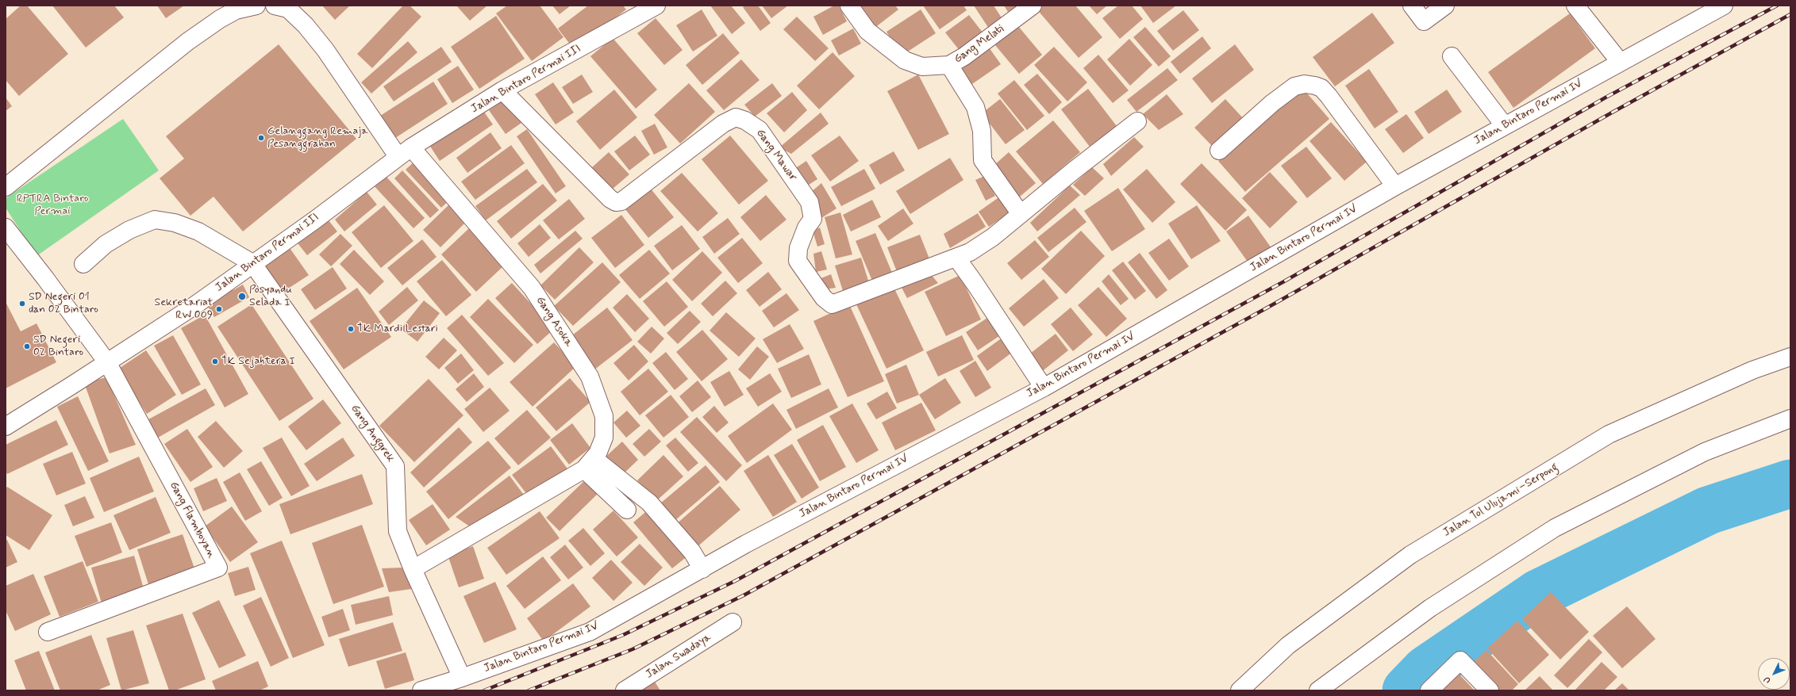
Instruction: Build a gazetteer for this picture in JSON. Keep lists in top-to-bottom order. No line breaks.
{"streets":{"main road":["Gang Melati","Jalan Bintaro Permai III","Jalan Bintaro Permai IV","Gang Mawar","Gang Asoka","Gang Anggrek","Jalan Tol Ulujami–Serpong","Gang Flamboyan","Jalan Swadaya"]},"crossings":[["Jalan Bintaro Permai III","Gang Mawar"],["Jalan Bintaro Permai III","Gang Asoka"],["Jalan Bintaro Permai III","Gang Anggrek"],["Jalan Bintaro Permai III","Gang Flamboyan"],["Jalan Bintaro Permai IV","Gang Anggrek"]],"parks":["RPTRA Bintaro Permai"],"places":["Gelanggang Remaja Pesanggrahan","Posyandu Selada I","SD Negeri 01 dan 02 Bintaro","Sekretariat RW 009","TK Mardi Lestari","SD Negeri 02 Bintaro","TK Sejahtera I"],"north":"bottom left"}
